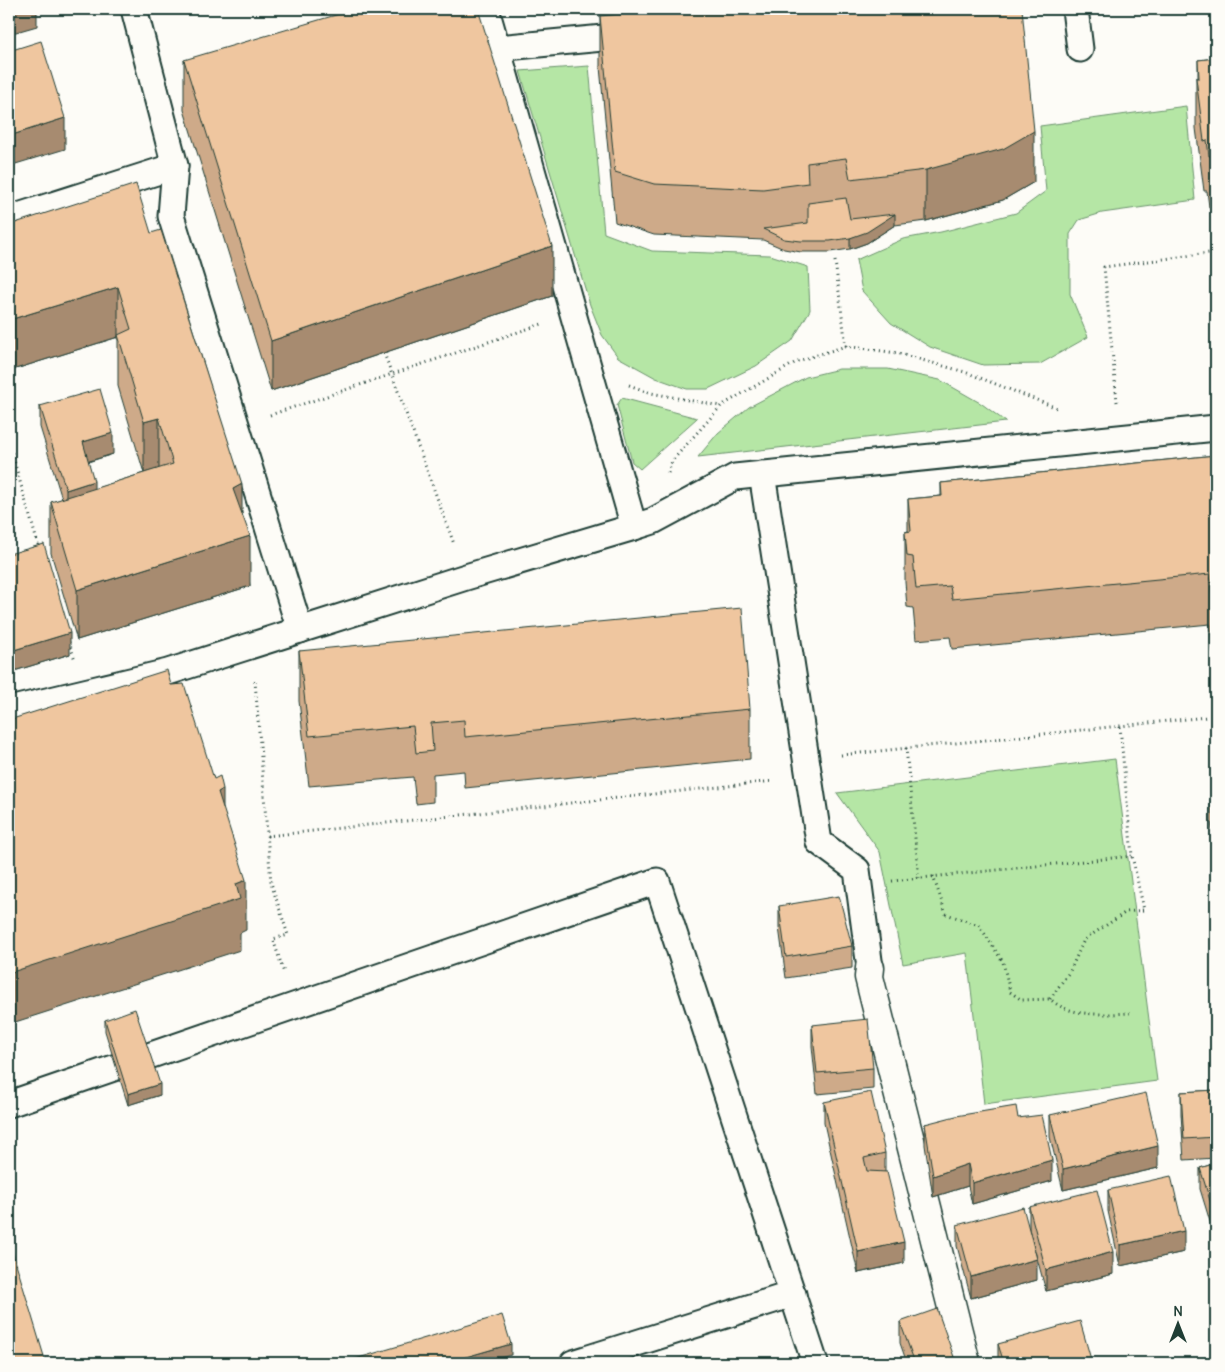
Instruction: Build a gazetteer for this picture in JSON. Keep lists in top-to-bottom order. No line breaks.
{"north":"top"}
